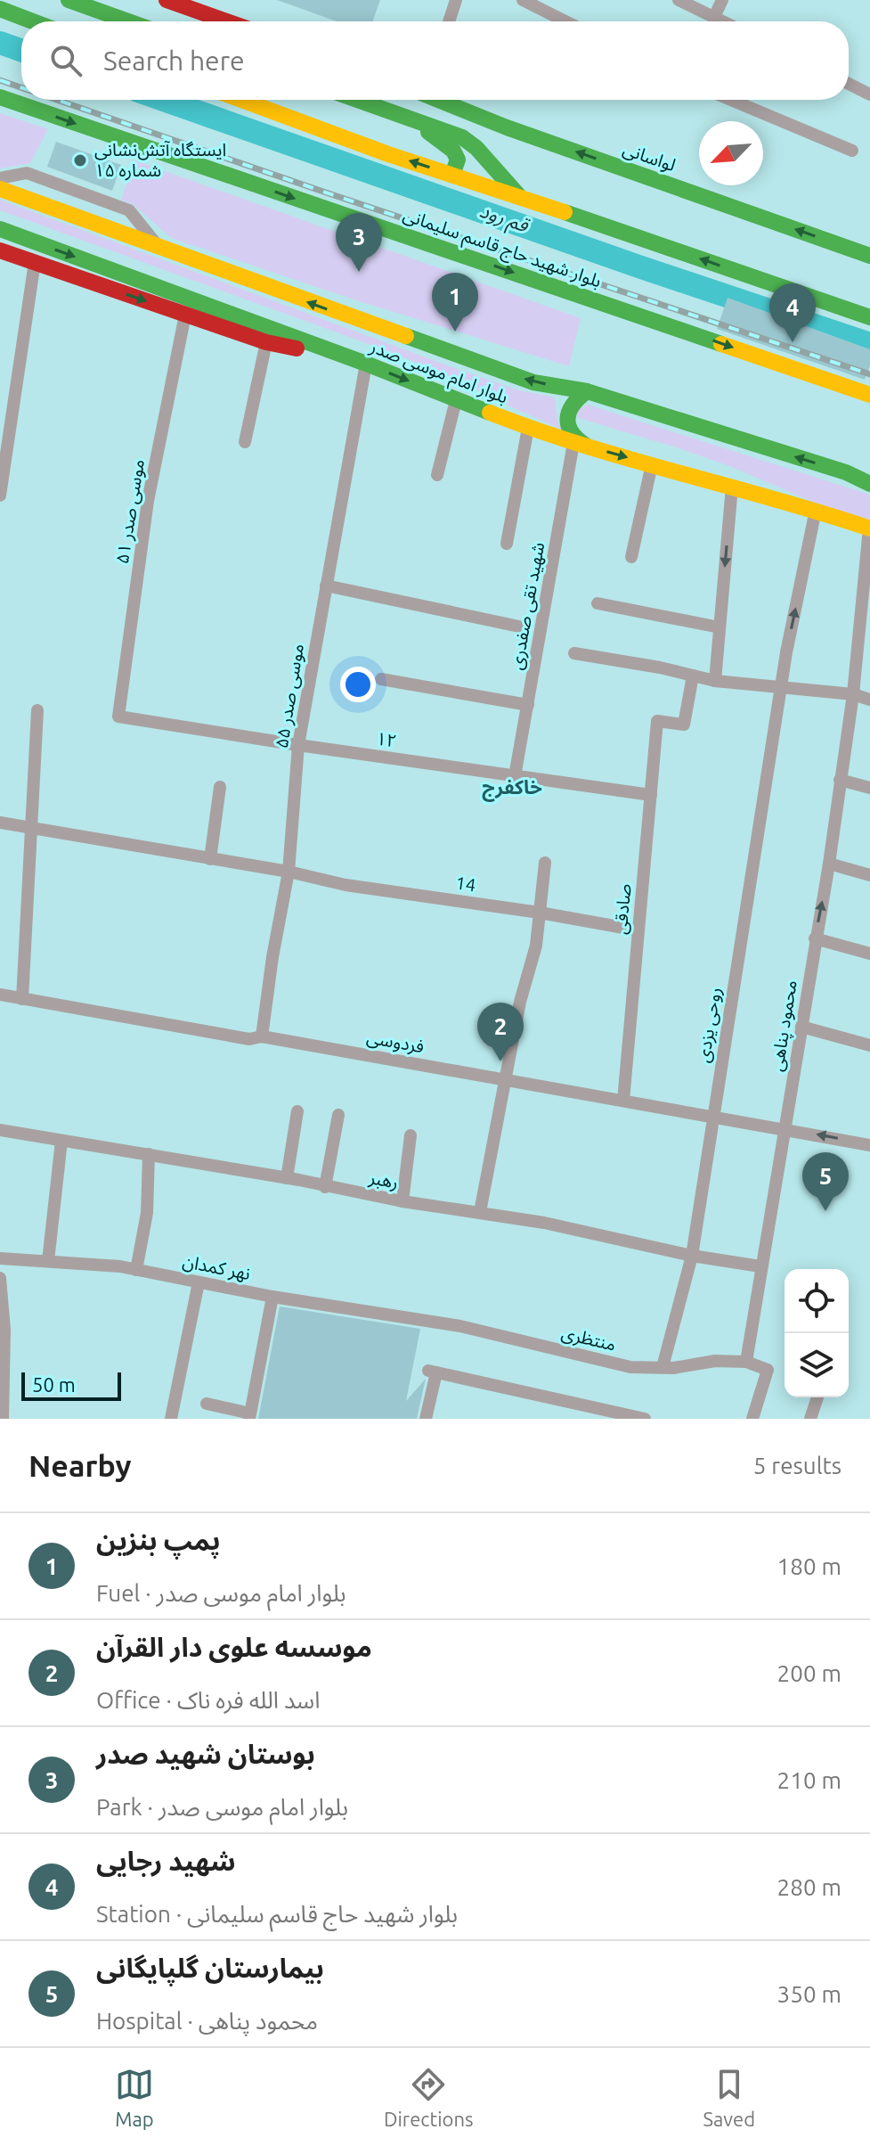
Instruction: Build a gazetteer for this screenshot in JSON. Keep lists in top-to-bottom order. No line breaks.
{"streets":{"main road":["لواسانی","بلوار شهید حاج قاسم سلیمانی","بلوار امام موسی صدر"],"street":["موسی صدر ۵۱","شهید تقی صفدری","موسی صدر ۵۵","۱۲","14","صادقی","روحی یزدی","محمود پناهی","فردوسی","رهبر","نهر کمدان","منتظری"]},"crossings":[["بلوار امام موسی صدر","شهید تقی صفدری"],["بلوار امام موسی صدر","موسی صدر ۵۵"],["بلوار امام موسی صدر","روحی یزدی"],["بلوار امام موسی صدر","محمود پناهی"],["موسی صدر ۵۱","۱۲"],["شهید تقی صفدری","۱۲"],["موسی صدر ۵۵","۱۲"],["موسی صدر ۵۵","14"],["موسی صدر ۵۵","فردوسی"],["۱۲","صادقی"],["14","صادقی"],["صادقی","فردوسی"],["روحی یزدی","فردوسی"],["روحی یزدی","رهبر"],["روحی یزدی","منتظری"],["محمود پناهی","فردوسی"],["محمود پناهی","رهبر"],["محمود پناهی","منتظری"],["نهر کمدان","منتظری"]],"districts":["خاکفرج"],"water":["قم رود"],"places":["ایستگاه آتش‌نشانی شماره ۱۵"],"scale_bar":"50 m","north":"bottom left","page":{"search":"Search here","pins":["3","1","4","2","5"],"scale":"50 m","heading":["Nearby","5 results"],"list":[{"mark":"1","name":"پمپ بنزین","note":"Fuel · بلوار امام موسی صدر","value":"180 m"},{"mark":"2","name":"موسسه علوی دار القرآن","note":"Office · اسد الله فره ناک","value":"200 m"},{"mark":"3","name":"بوستان شهید صدر","note":"Park · بلوار امام موسی صدر","value":"210 m"},{"mark":"4","name":"شهید رجایی","note":"Station · بلوار شهید حاج قاسم سلیمانی","value":"280 m"},{"mark":"5","name":"بیمارستان گلپایگانی","note":"Hospital · محمود پناهی","value":"350 m"}],"nav":["Map","Directions","Saved"]}}
